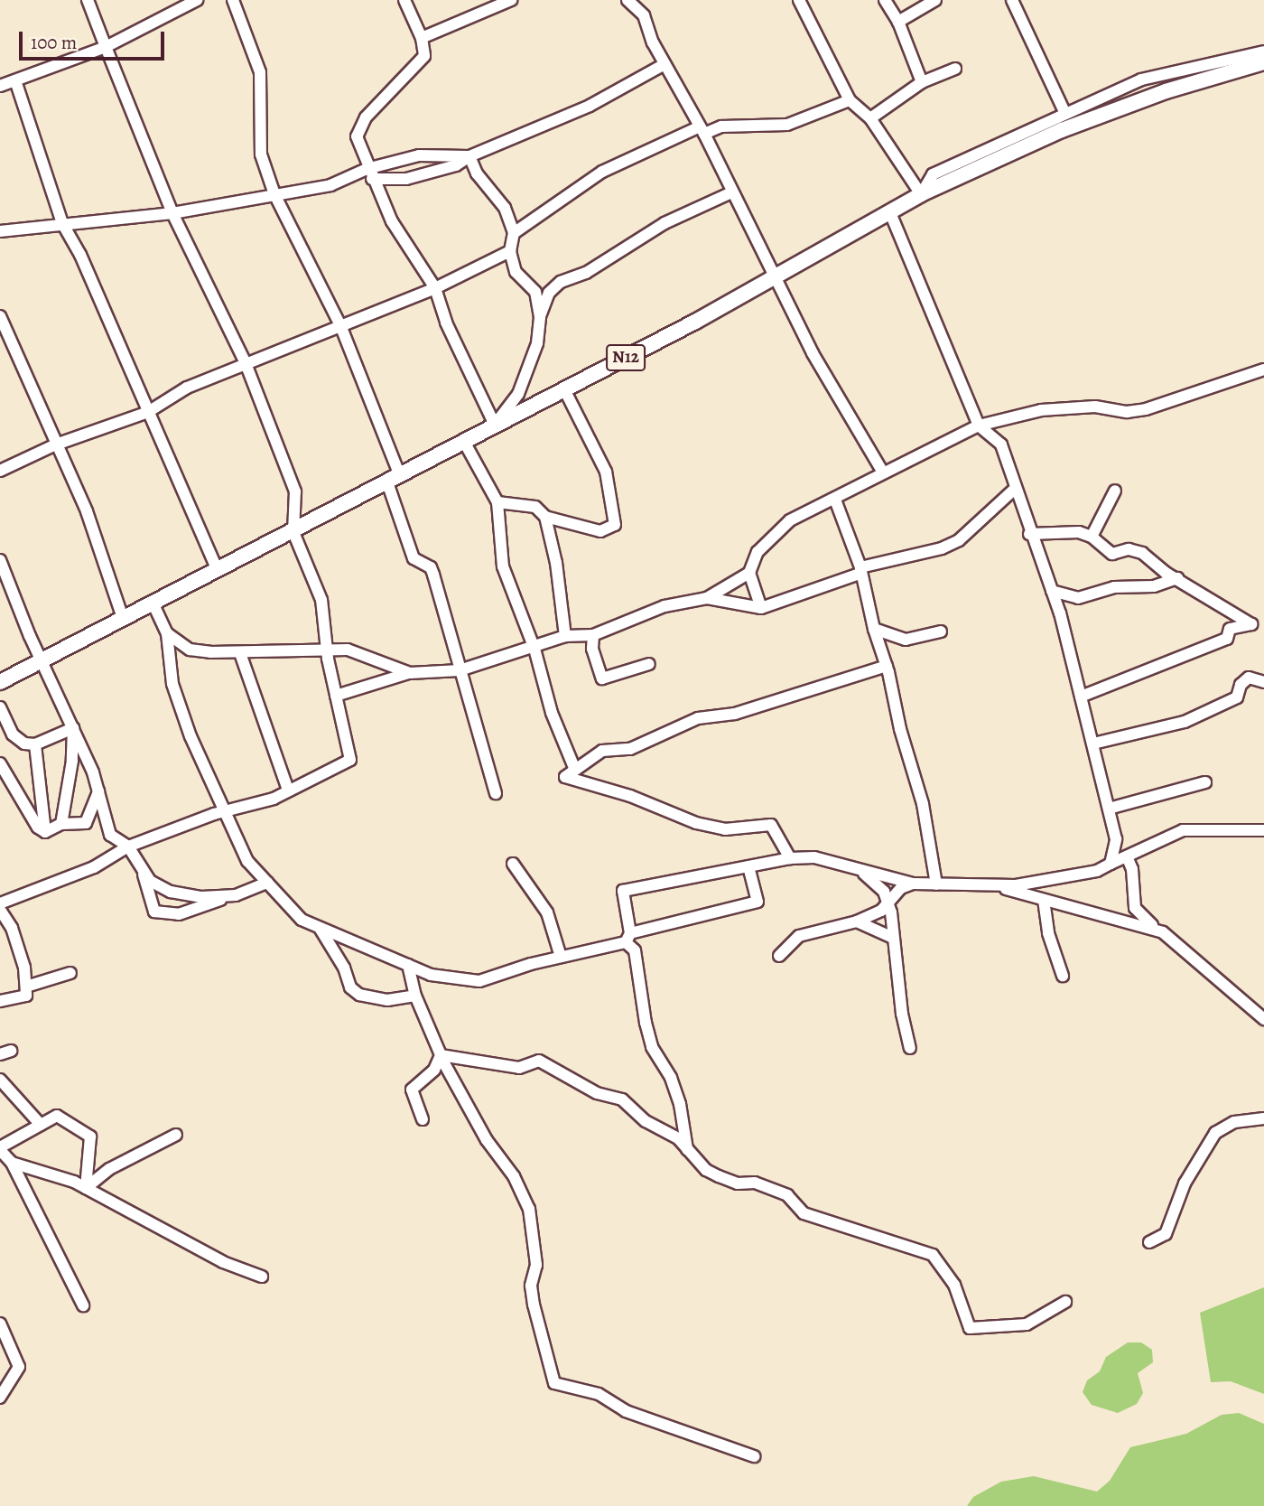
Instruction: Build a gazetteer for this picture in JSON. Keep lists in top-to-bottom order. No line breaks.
{"streets":{"main road":["N12"]},"scale_bar":"100 m"}
